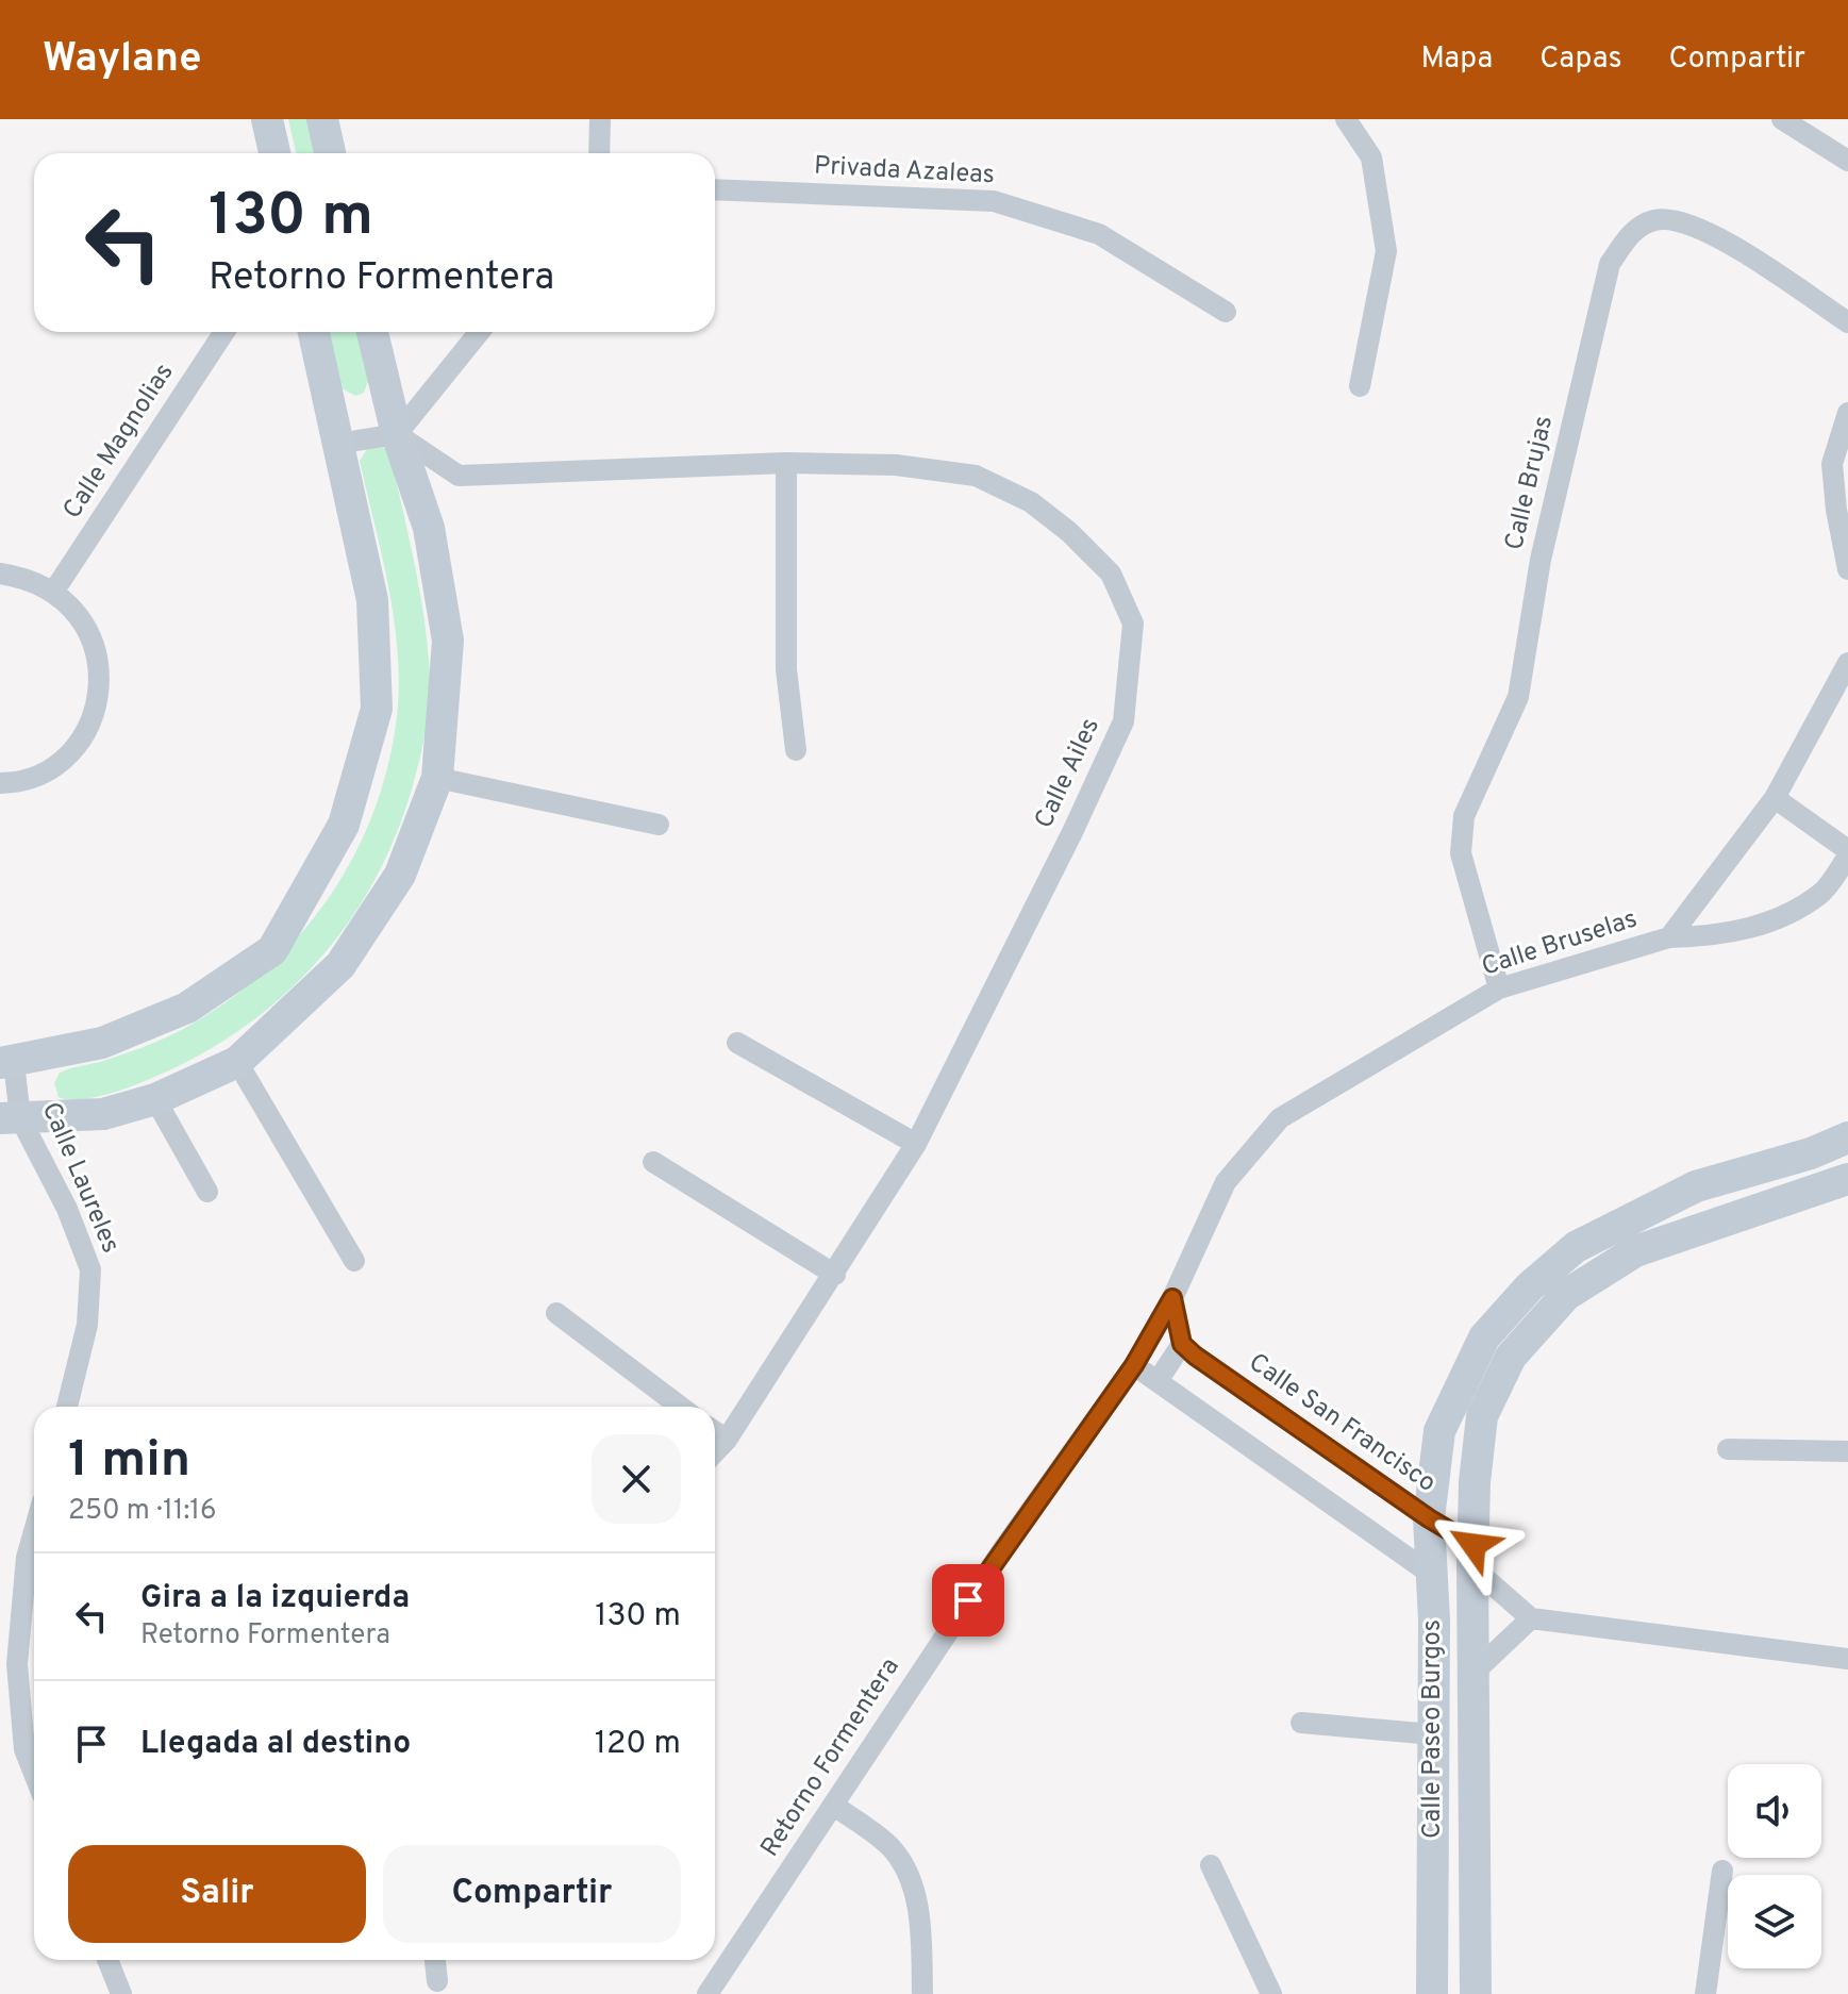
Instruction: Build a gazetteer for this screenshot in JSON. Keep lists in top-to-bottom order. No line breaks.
{"streets":{"street":["Privada Azaleas","Calle Magnolias","Calle Brujas","Calle Ailes","Calle Bruselas","Calle Laureles","Calle San Francisco","Calle Paseo Burgos","Retorno Formentera"]},"crossings":[["Calle Brujas","Calle Bruselas"],["Calle Bruselas","Retorno Formentera"],["Calle San Francisco","Calle Paseo Burgos"]],"page":{"header":"Waylane","nav":["Mapa","Capas","Compartir"],"turn":["130 m","Retorno Formentera"],"heading":["1 min","250 m · 11:16"],"list":[{"name":"Gira a la izquierda","note":"Retorno Formentera","value":"130 m"},{"name":"Llegada al destino","value":"120 m"}],"buttons":["Salir","Compartir"]}}
